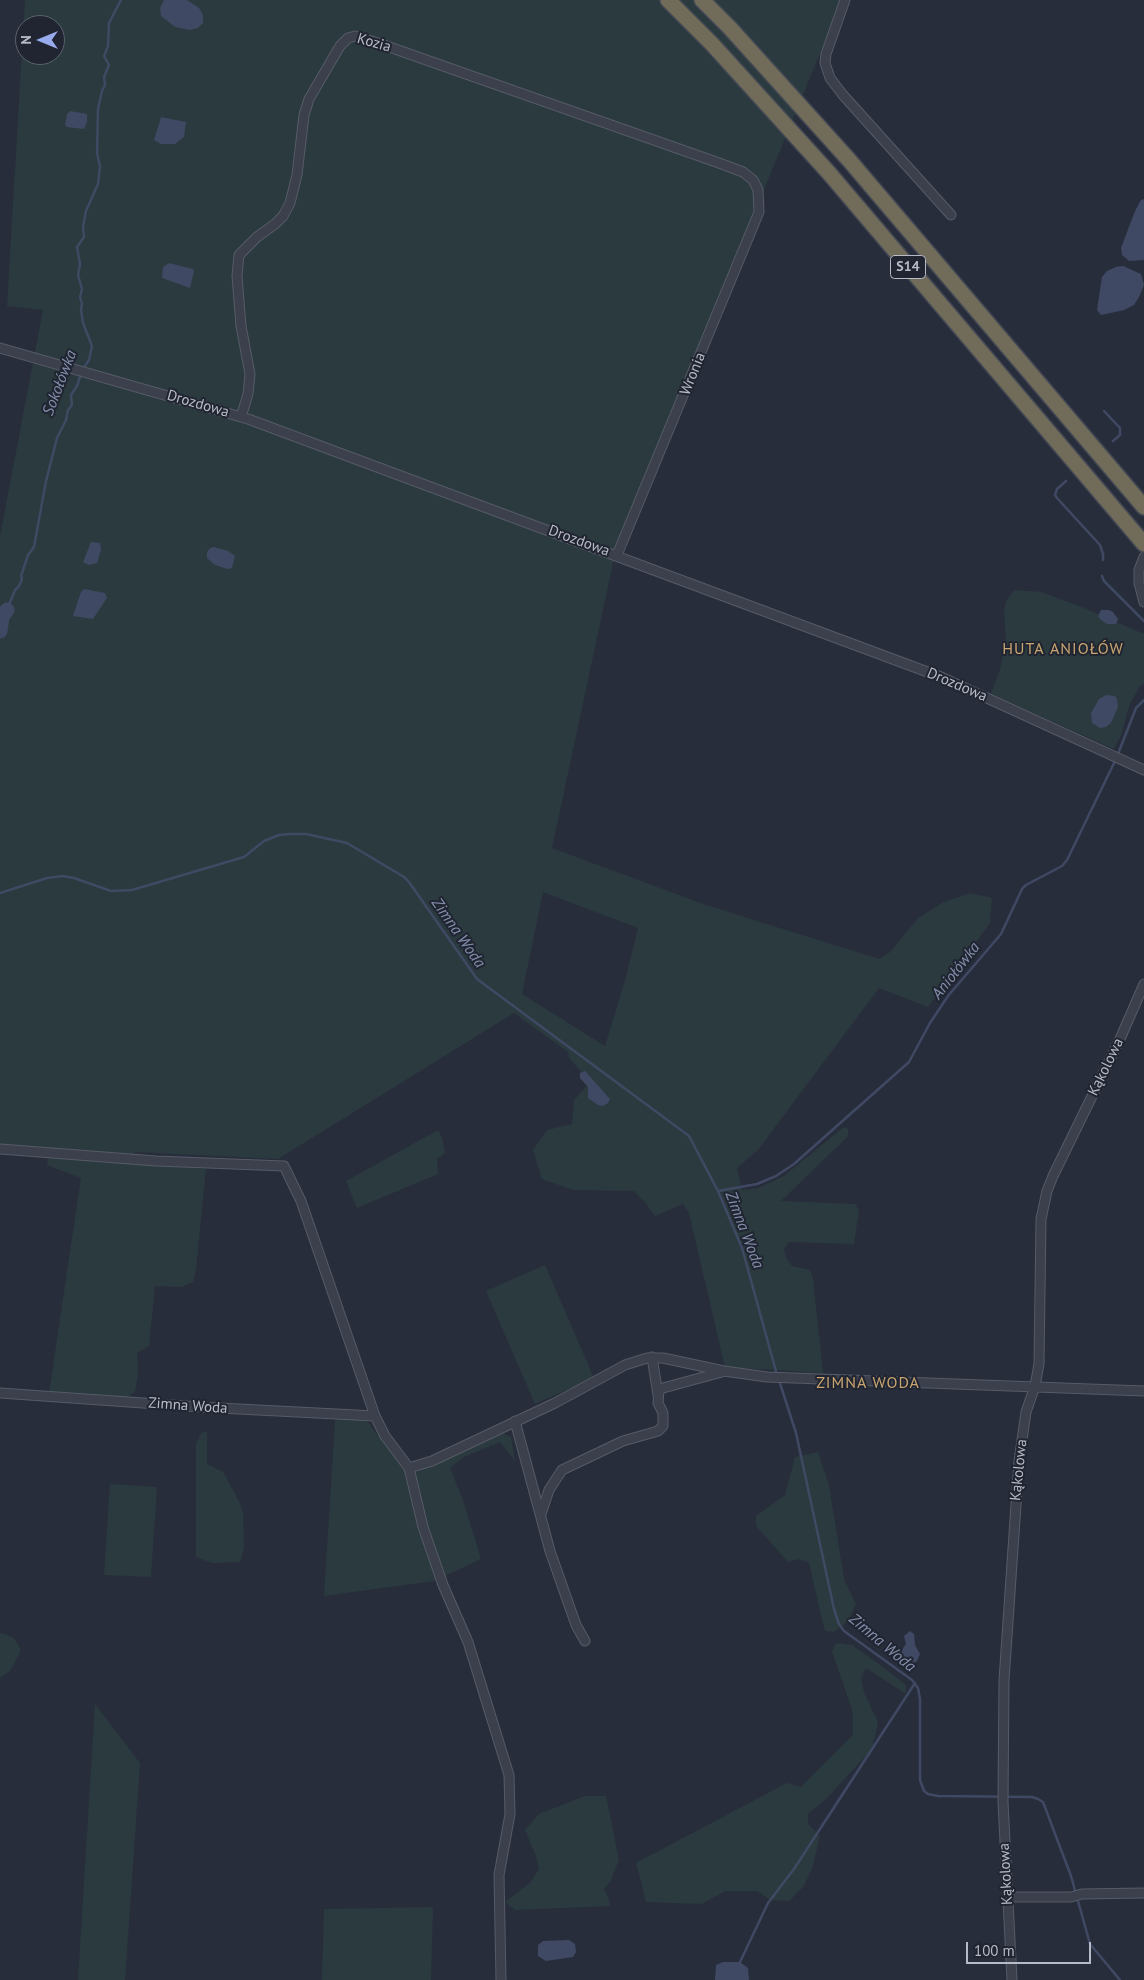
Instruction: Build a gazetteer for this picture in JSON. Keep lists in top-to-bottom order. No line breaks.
{"streets":{"highway":["S14"],"street":["Kozia","Wronia","Drozdowa","Kąkolowa","Zimna Woda"]},"crossings":[["Kozia","Wronia"],["Kozia","Drozdowa"],["Wronia","Drozdowa"]],"districts":["HUTA ANIOŁÓW","ZIMNA WODA"],"water":["Sokołówka","Zimna Woda","Aniołówka"],"scale_bar":"100 m","north":"left"}
